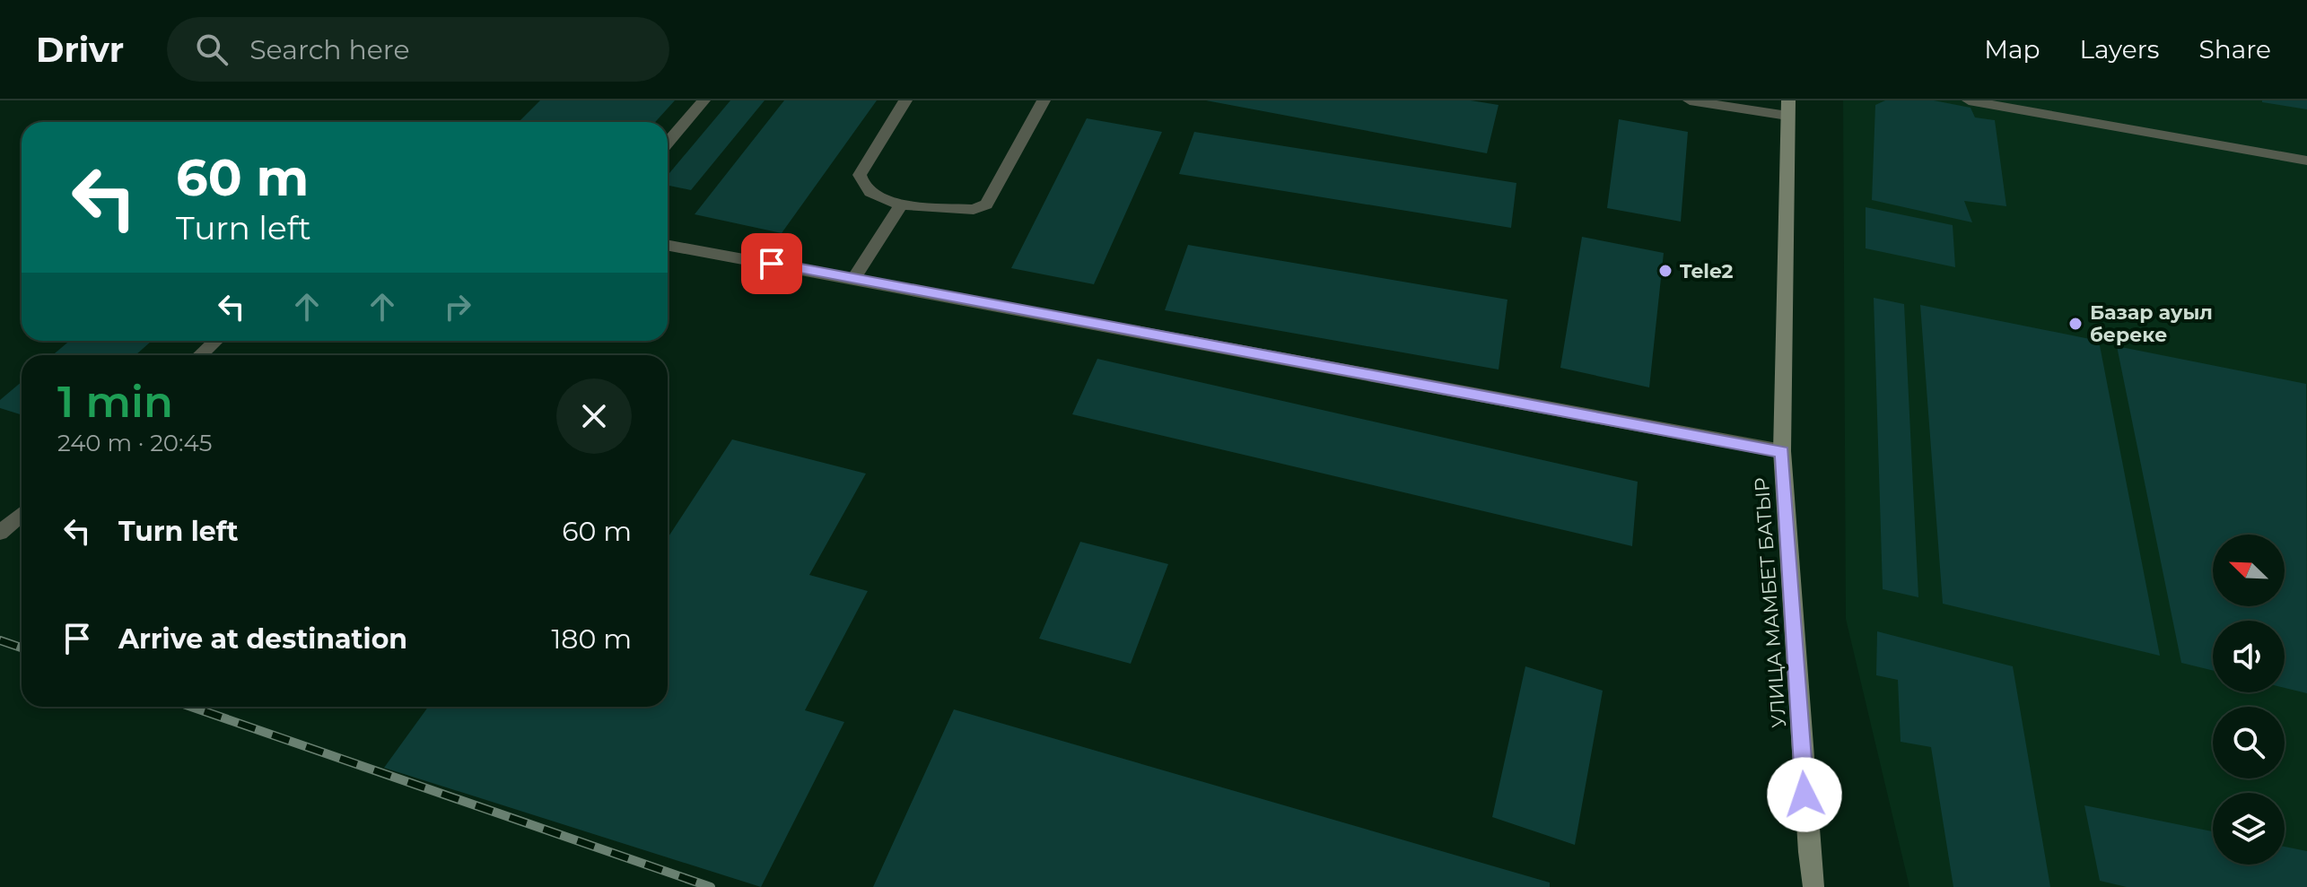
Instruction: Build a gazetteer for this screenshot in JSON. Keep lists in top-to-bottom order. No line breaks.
{"streets":{"main road":["УЛИЦА МАМБЕТ БАТЫР"]},"places":["Tele2","Базар ауыл береке"],"north":"top left","page":{"header":"Drivr","search":"Search here","nav":["Map","Layers","Share"],"turn":["60 m","Turn left"],"heading":["1 min","240 m · 20:45"],"list":[{"name":"Turn left","value":"60 m"},{"name":"Arrive at destination","value":"180 m"}]}}
